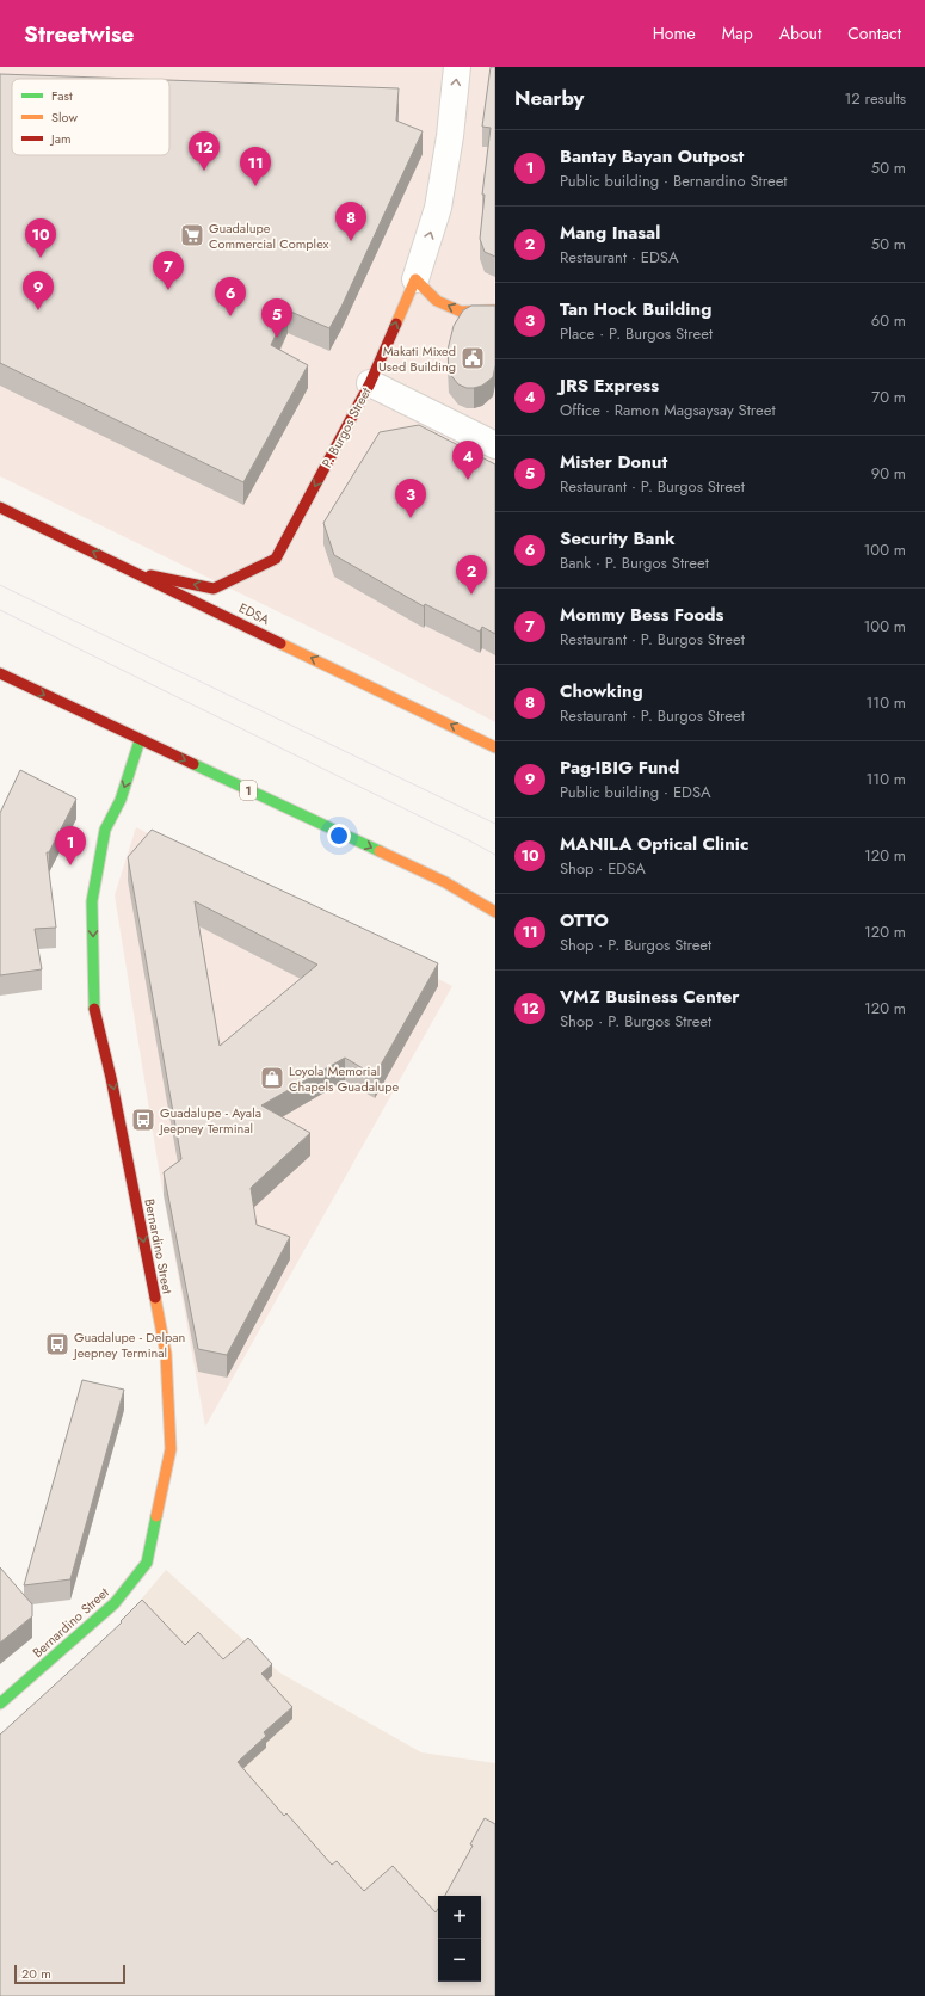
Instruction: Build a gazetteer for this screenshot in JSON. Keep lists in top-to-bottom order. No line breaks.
{"streets":{"main road":["P. Burgos Street","EDSA","1","Bernardino Street"]},"crossings":[["P. Burgos Street","EDSA"],["1","Bernardino Street"]],"one_way":["EDSA","Bernardino Street"],"places":{"supermarket":["Guadalupe Commercial Complex"],"public building":["Makati Mixed Used Building"],"shop":["Loyola Memorial Chapels Guadalupe"],"bus stop":["Guadalupe - Ayala Jeepney Terminal","Guadalupe - Delpan Jeepney Terminal"]},"legend":["Fast","Slow","Jam"],"scale_bar":"20 m","page":{"header":"Streetwise","nav":["Home","Map","About","Contact"],"heading":["Nearby","12 results"],"list":[{"mark":"1","name":"Bantay Bayan Outpost","note":"Public building · Bernardino Street","value":"50 m"},{"mark":"2","name":"Mang Inasal","note":"Restaurant · EDSA","value":"50 m"},{"mark":"3","name":"Tan Hock Building","note":"Place · P. Burgos Street","value":"60 m"},{"mark":"4","name":"JRS Express","note":"Office · Ramon Magsaysay Street","value":"70 m"},{"mark":"5","name":"Mister Donut","note":"Restaurant · P. Burgos Street","value":"90 m"},{"mark":"6","name":"Security Bank","note":"Bank · P. Burgos Street","value":"100 m"},{"mark":"7","name":"Mommy Bess Foods","note":"Restaurant · P. Burgos Street","value":"100 m"},{"mark":"8","name":"Chowking","note":"Restaurant · P. Burgos Street","value":"110 m"},{"mark":"9","name":"Pag-IBIG Fund","note":"Public building · EDSA","value":"110 m"},{"mark":"10","name":"MANILA Optical Clinic","note":"Shop · EDSA","value":"120 m"},{"mark":"11","name":"OTTO","note":"Shop · P. Burgos Street","value":"120 m"},{"mark":"12","name":"VMZ Business Center","note":"Shop · P. Burgos Street","value":"120 m"}],"pins":["12","11","8","10","7","9","6","5","4","3","2","1"],"map_buttons":["+","−"],"scale":"20 m"}}
